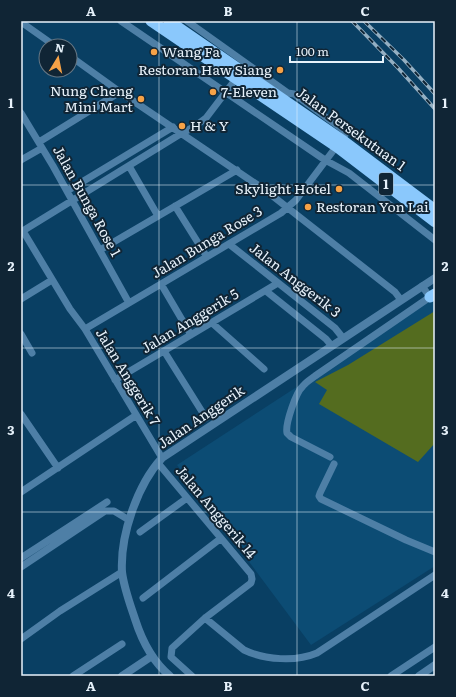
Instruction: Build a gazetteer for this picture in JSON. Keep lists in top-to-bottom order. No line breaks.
{"streets":{"highway":["Jalan Persekutuan 1","1"],"street":["Jalan Bunga Rose 1","Jalan Bunga Rose 3","Jalan Anggerik 3","Jalan Anggerik 5","Jalan Anggerik 7","Jalan Anggerik","Jalan Anggerik 14"]},"crossings":[["Jalan Persekutuan 1","Jalan Bunga Rose 3"],["Jalan Bunga Rose 1","Jalan Bunga Rose 3"],["Jalan Bunga Rose 3","Jalan Anggerik 3"],["Jalan Bunga Rose 3","Jalan Anggerik 7"],["Jalan Anggerik 3","Jalan Anggerik 5"],["Jalan Anggerik 3","Jalan Anggerik"],["Jalan Anggerik 5","Jalan Anggerik 7"],["Jalan Anggerik 7","Jalan Anggerik"],["Jalan Anggerik 7","Jalan Anggerik 14"],["Jalan Anggerik","Jalan Anggerik 14"]],"places":["Wang Fa","Restoran Haw Siang","7-Eleven","Nung Cheng Mini Mart","H & Y","Skylight Hotel","Restoran Yon Lai"],"scale_bar":"100 m","north":"top","grid":{"columns":["A","B","C"],"rows":["1","2","3","4"]}}
